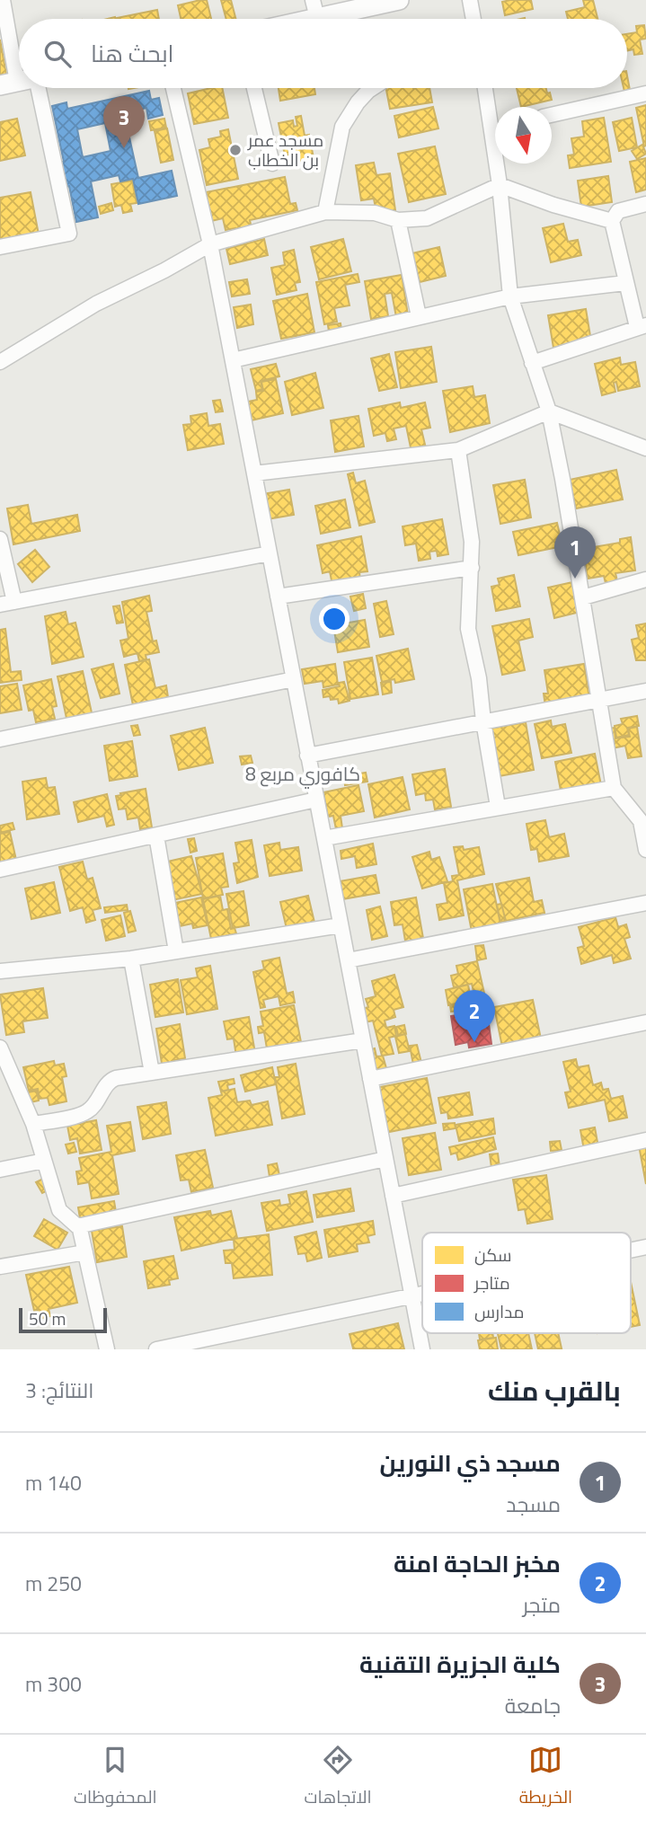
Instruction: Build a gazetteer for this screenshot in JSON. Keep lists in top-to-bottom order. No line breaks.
{"districts":["كافوري مربع 8"],"places":["مسجد عمر بن الخطاب"],"legend":["سكن","متاجر","مدارس"],"scale_bar":"50 m","north":"bottom","page":{"search":"ابحث هنا","pins":["3","1","2"],"scale":"50 m","heading":["بالقرب منك","النتائج: 3"],"list":[{"mark":"1","name":"مسجد ذي النورين","note":"مسجد","value":"140 m"},{"mark":"2","name":"مخبز الحاجة امنة","note":"متجر","value":"250 m"},{"mark":"3","name":"كلية الجزيرة التقنية","note":"جامعة","value":"300 m"}],"nav":["الخريطة","الاتجاهات","المحفوظات"]}}
